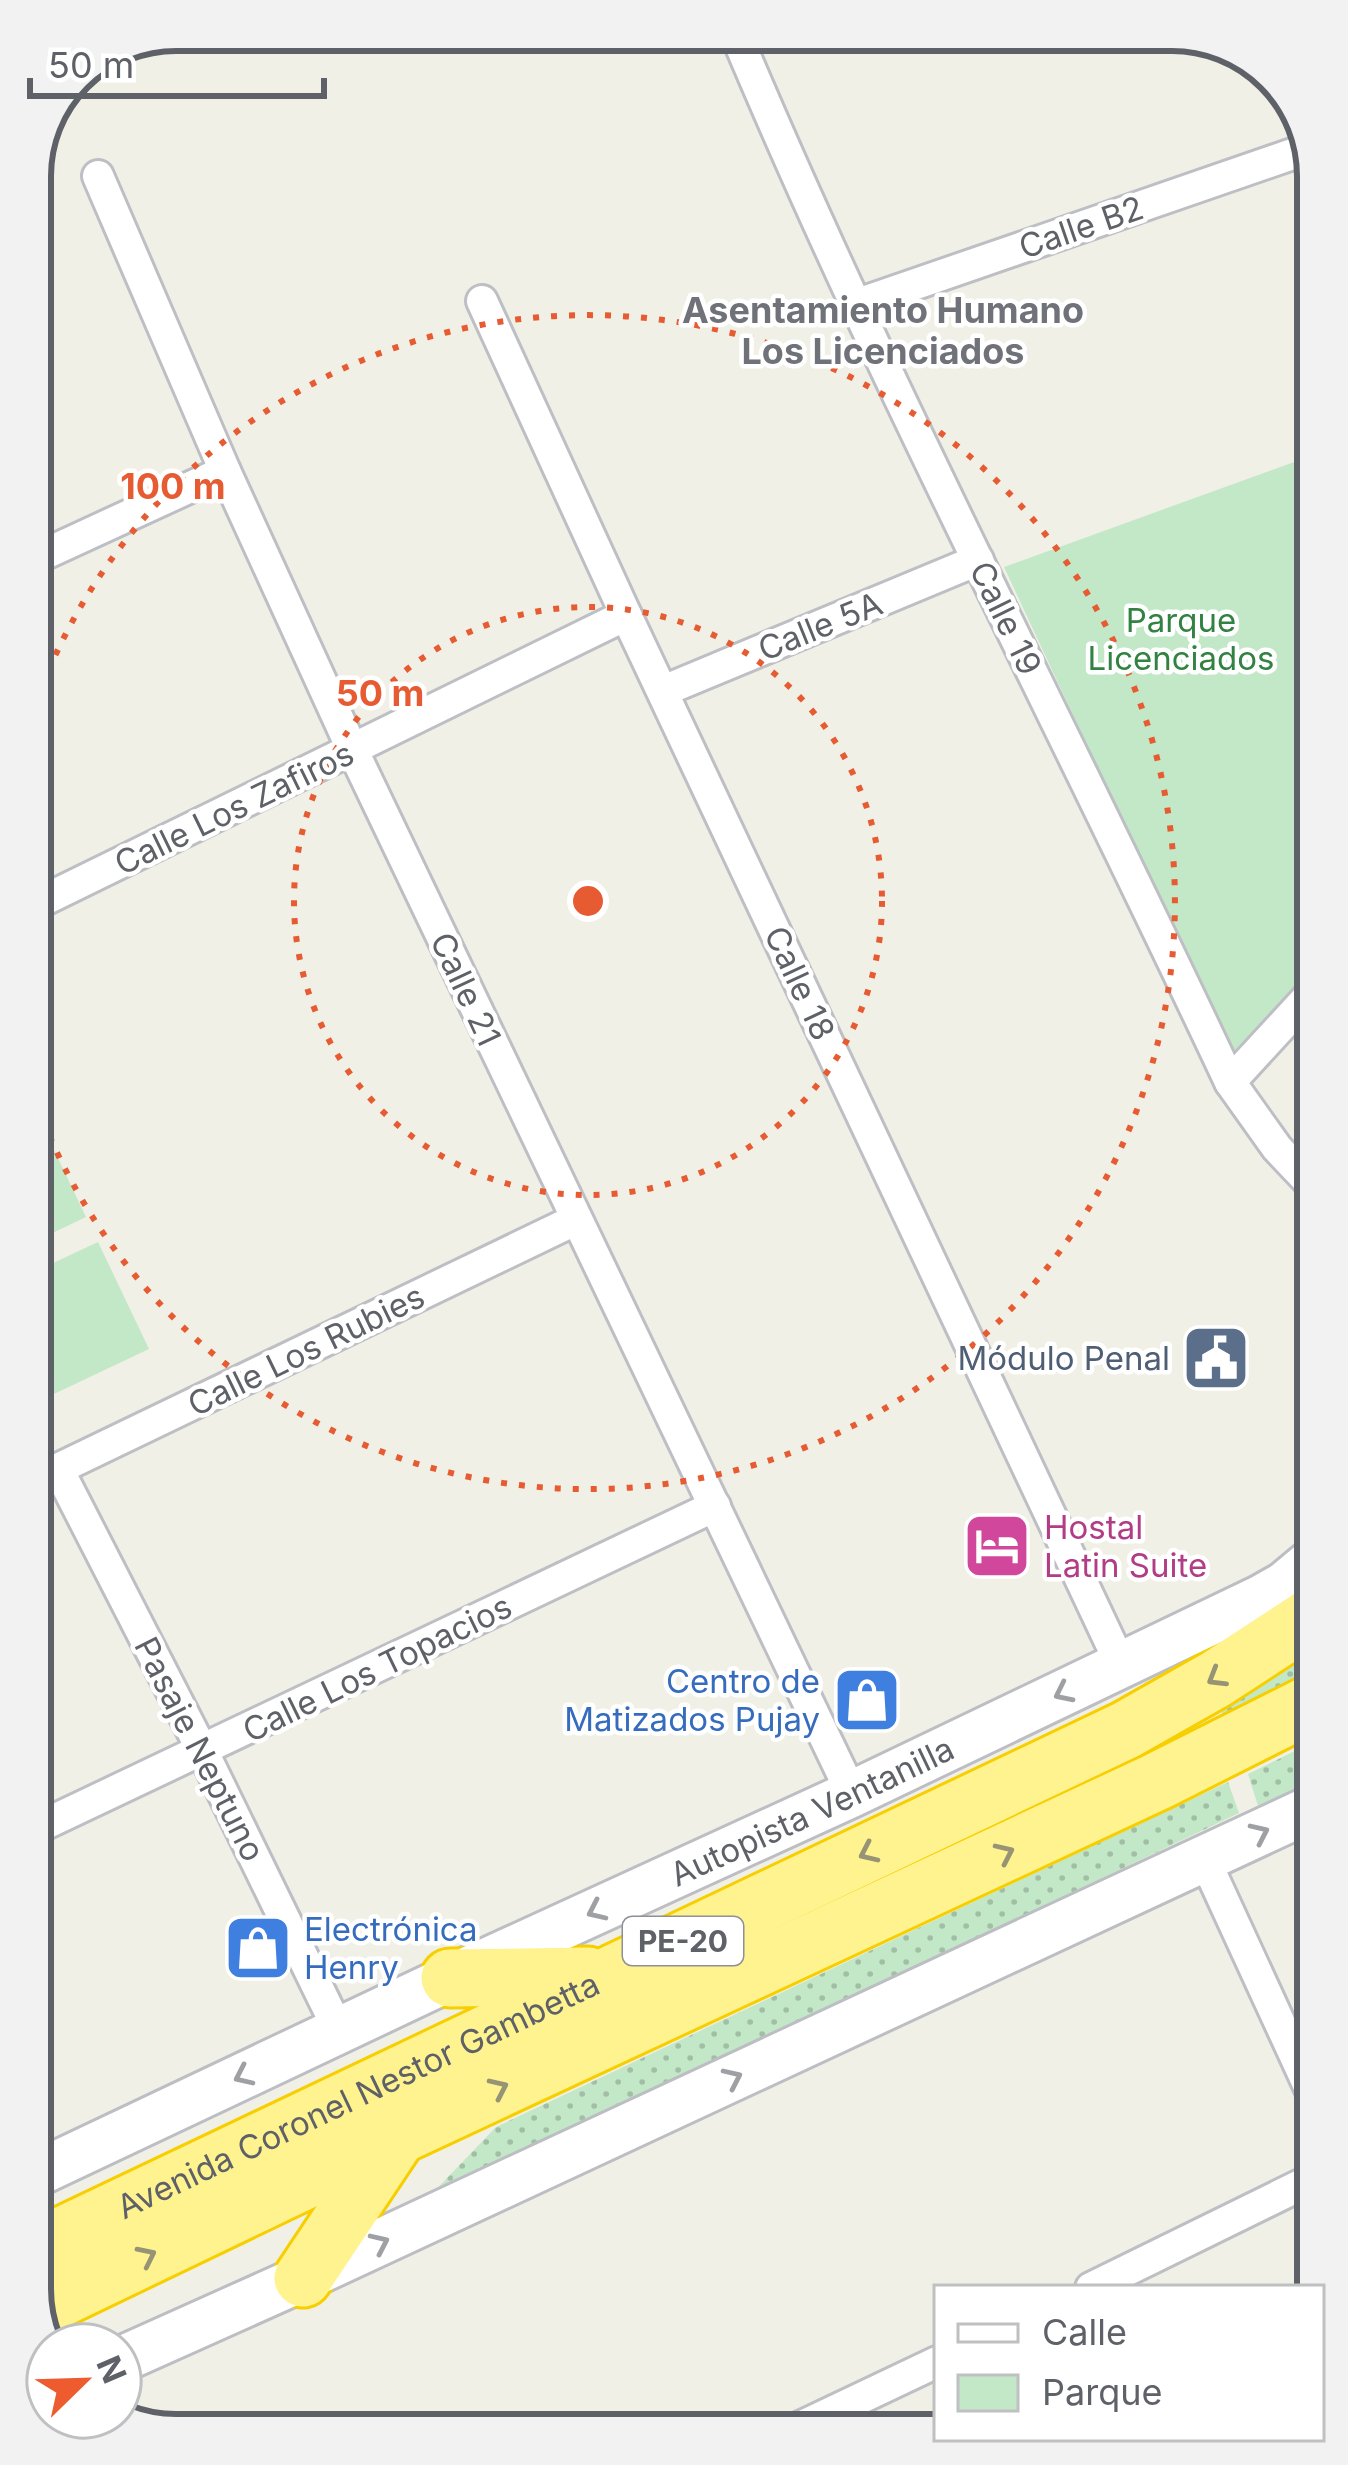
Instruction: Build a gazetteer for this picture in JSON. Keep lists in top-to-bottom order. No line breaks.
{"streets":{"highway":["PE-20","Avenida Coronel Nestor Gambetta"],"street":["Calle B2","Calle 19","Calle 5A","Calle Los Zafiros","Calle 18","Calle 21","Calle Los Rubies","Calle Los Topacios","Pasaje Neptuno","Autopista Ventanilla"]},"crossings":[["Calle B2","Calle 19"],["Calle 19","Calle 5A"],["Calle 5A","Calle 18"],["Calle Los Zafiros","Calle 18"],["Calle Los Zafiros","Calle 21"],["Calle 18","Autopista Ventanilla"],["Calle 21","Calle Los Rubies"],["Calle 21","Calle Los Topacios"],["Calle 21","Autopista Ventanilla"],["Calle Los Topacios","Pasaje Neptuno"],["Pasaje Neptuno","Autopista Ventanilla"]],"districts":["Asentamiento Humano Los Licenciados"],"parks":["Parque Licenciados"],"places":{"public building":["Módulo Penal"],"hotel":["Hostal Latin Suite"],"shop":["Centro de Matizados Pujay","Electrónica Henry"]},"legend":["Calle","Parque"],"scale_bar":"50 m","north":"top right","rings":["100 m","50 m"]}
